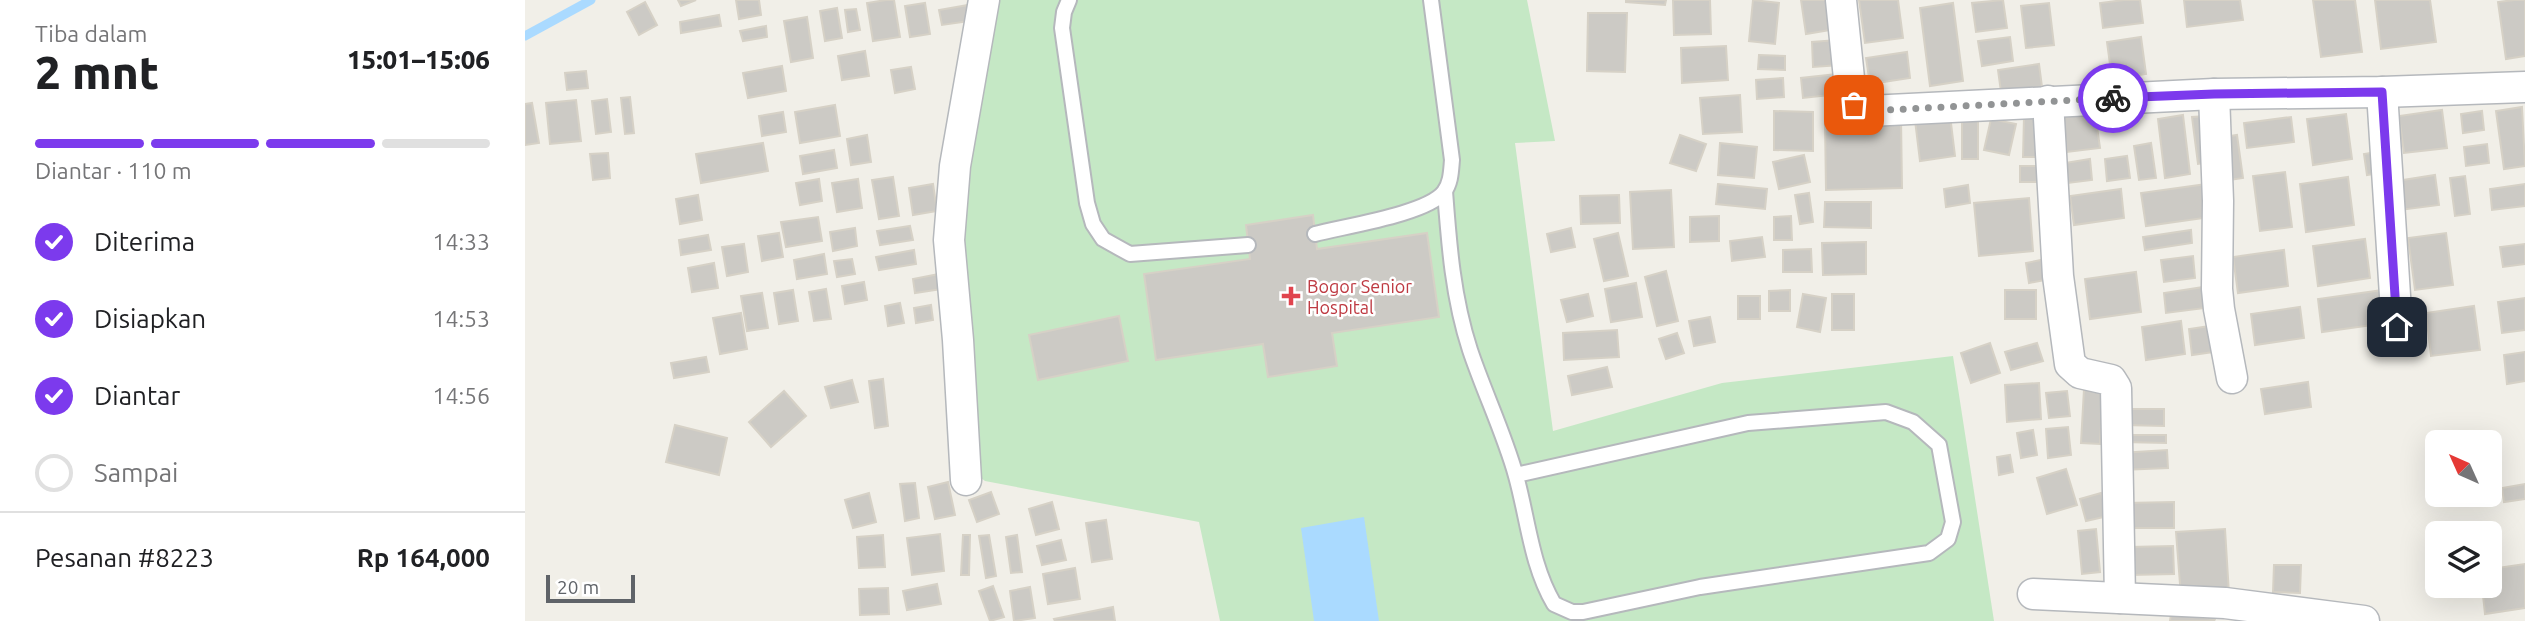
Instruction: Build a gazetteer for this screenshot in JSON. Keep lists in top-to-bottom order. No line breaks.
{"places":{"health":["Bogor Senior Hospital"]},"scale_bar":"20 m","north":"top left","page":{"heading":["2 mnt","Tiba dalam","15:01–15:06"],"panel":["Pesanan #8223","Rp 164,000"],"bar":"Diantar · 110 m","list":[["Diterima","14:33"],["Disiapkan","14:53"],["Diantar","14:56"],"Sampai"],"scale":"20 m"}}
